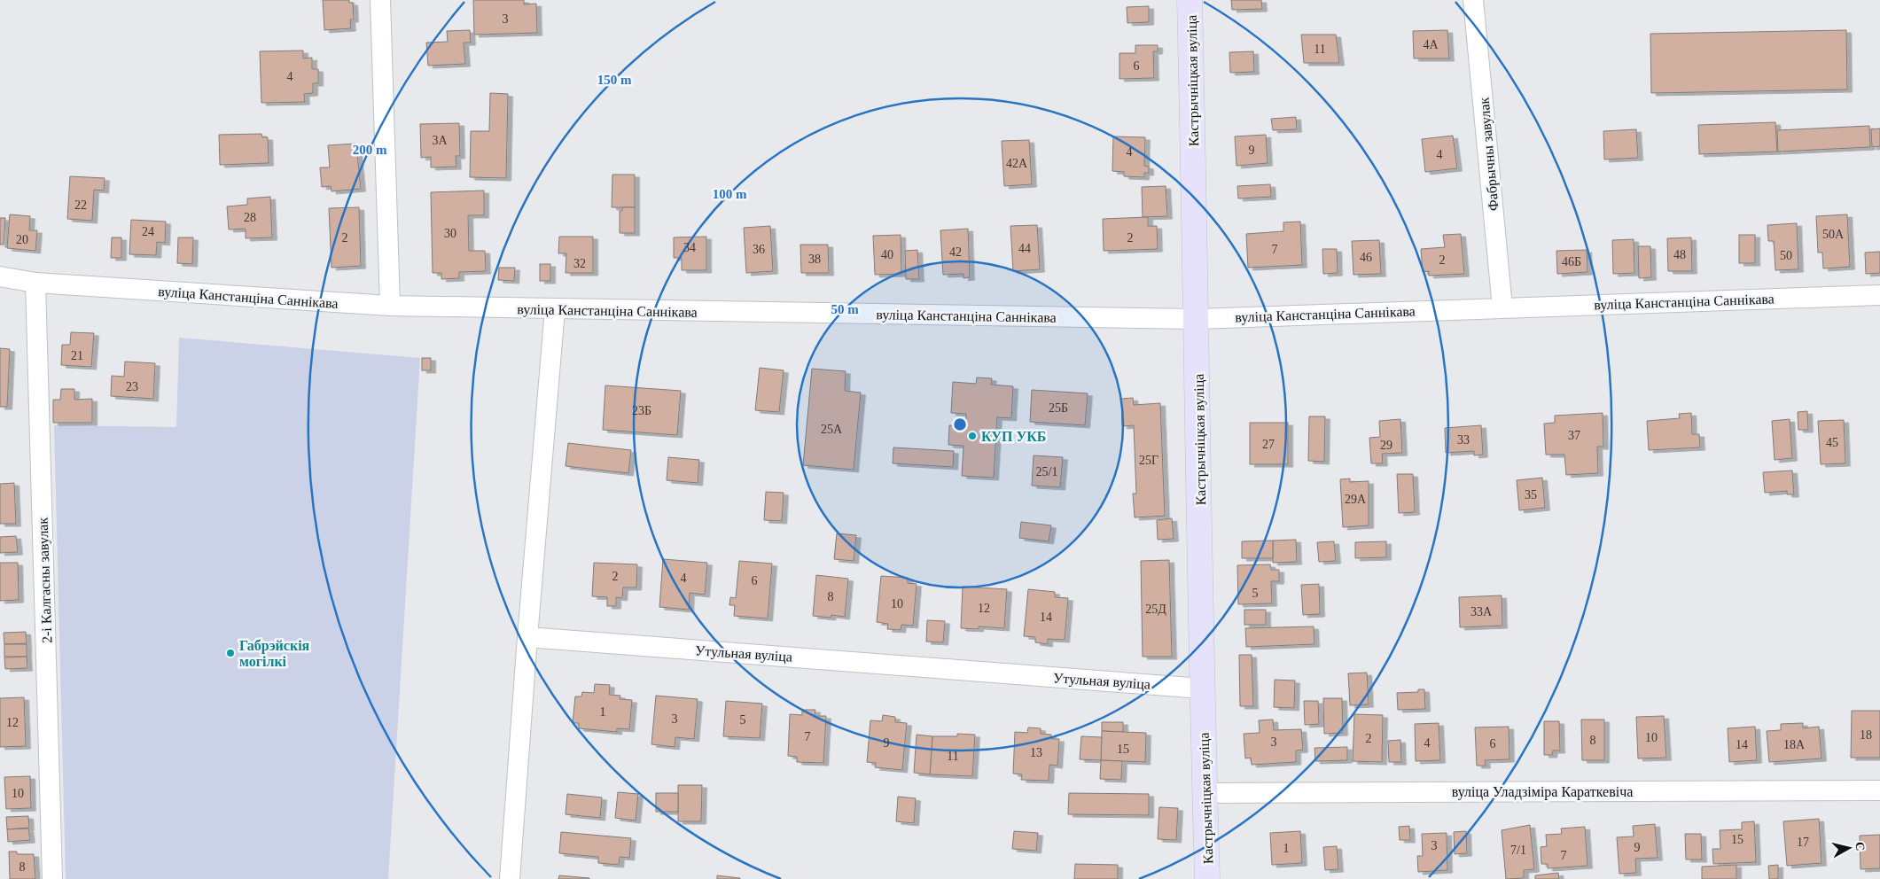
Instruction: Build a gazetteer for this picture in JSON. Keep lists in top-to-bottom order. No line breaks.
{"streets":{"main road":["Кастрычніцкая вуліца"],"street":["Фабрычны завулак","вуліца Канстанціна Саннікава","2-і Калгасны завулак","Утульная вуліца","вуліца Уладзіміра Караткевіча"]},"crossings":[["Кастрычніцкая вуліца","вуліца Канстанціна Саннікава"],["Кастрычніцкая вуліца","Утульная вуліца"],["Кастрычніцкая вуліца","вуліца Уладзіміра Караткевіча"],["Фабрычны завулак","вуліца Канстанціна Саннікава"],["вуліца Канстанціна Саннікава","2-і Калгасны завулак"]],"places":["КУП УКБ","Габрэйскія могілкі"],"house_numbers":["3","4А","11","6","4","3А","9","4","4","42А","22","28","24","30","50А","2","2","20","34","44","36","7","42","40","48","50","46","38","2","46Б","32","21","23","25Б","23Б","25А","37","33","45","27","29","25Г","25/1","35","29А","2","4","6","5","8","10","12","25Д","33А","14","1","3","5","12","18","7","10","2","8","3","9","4","6","14","18А","15","13","11","10","15","17","3","9","1","7/1","7","8"],"north":"right","rings":["150 m","200 m","100 m","50 m"]}
